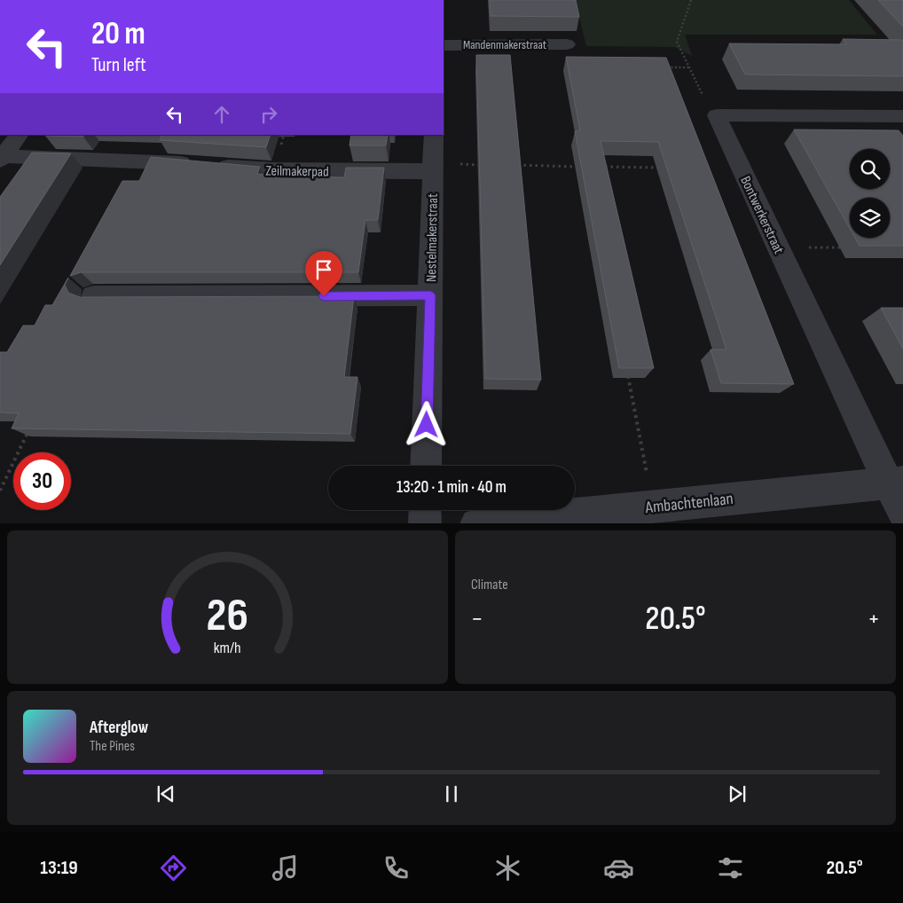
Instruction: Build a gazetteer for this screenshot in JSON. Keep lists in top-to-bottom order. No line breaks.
{"streets":{"street":["Mandenmakerstraat","Zeilmakerpad","Bontwerkerstraat","Nestelmakerstraat","Ambachtenlaan"]},"crossings":[["Zeilmakerpad","Nestelmakerstraat"],["Bontwerkerstraat","Ambachtenlaan"]],"page":{"turn":["20 m","Turn left"],"limit":"30","trip":"13:20 · 1 min · 40 m","tile":"Climate","heat":["−","20.5°","+"],"song":["Afterglow","The Pines"],"tabs":["13:19","20.5°"],"gauge":["26","km/h"]}}
